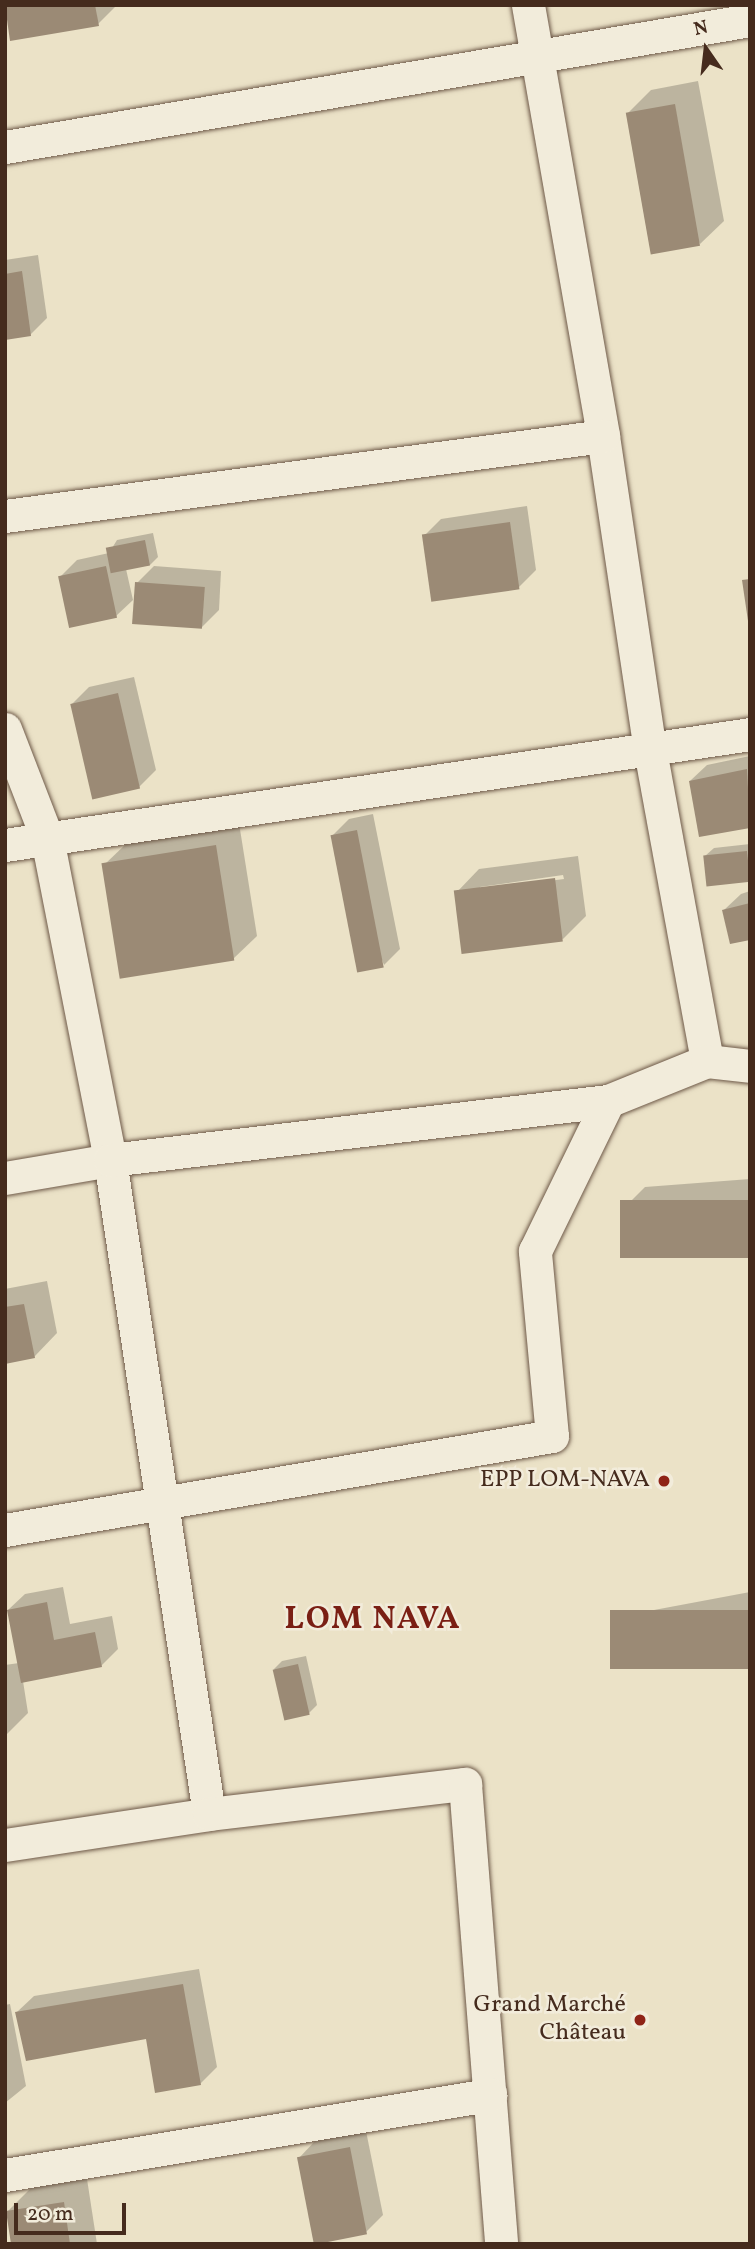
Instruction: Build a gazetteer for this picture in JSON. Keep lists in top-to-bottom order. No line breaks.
{"districts":["LOM NAVA"],"places":["EPP LOM-NAVA","Grand Marché Château"],"scale_bar":"20 m","north":"top"}
